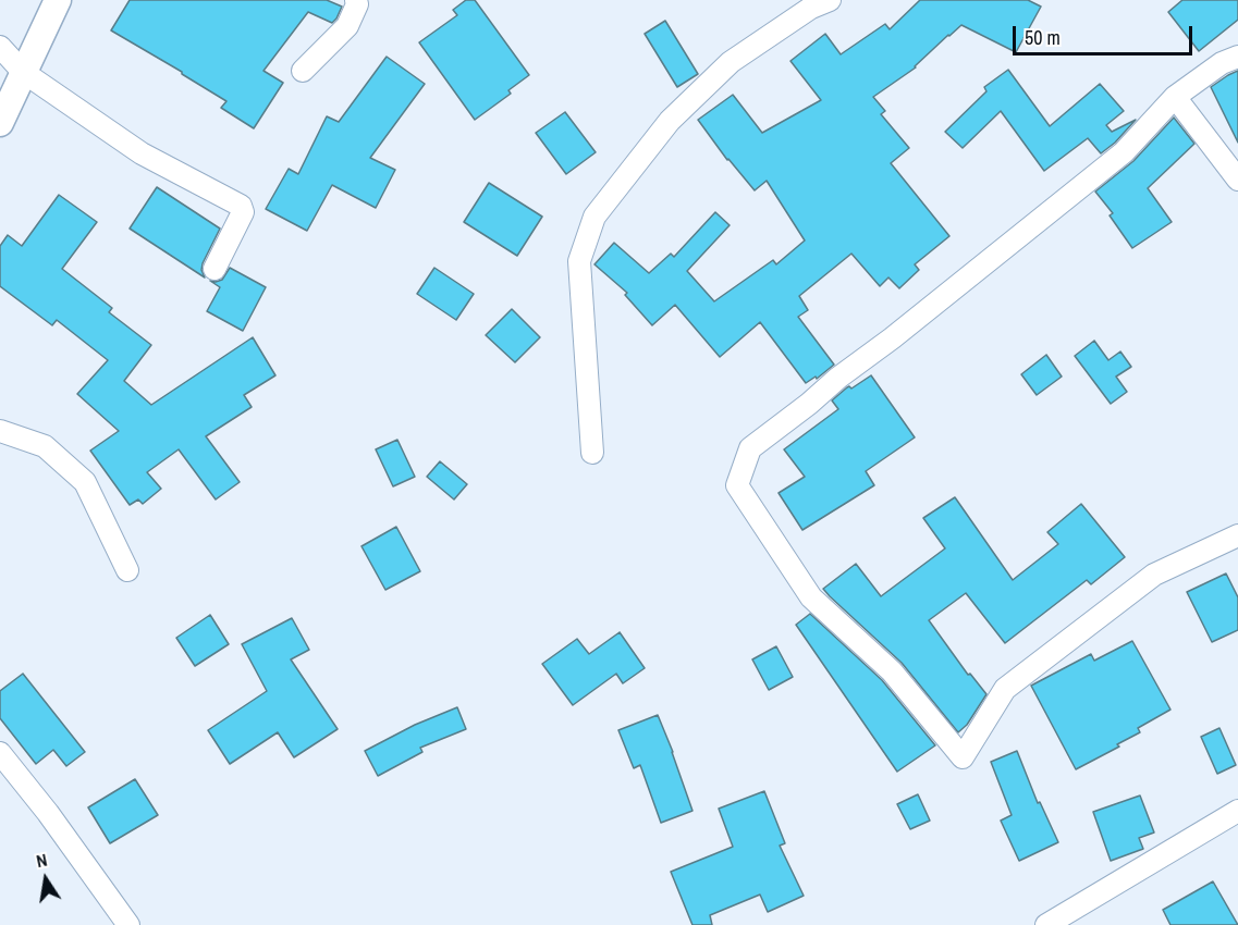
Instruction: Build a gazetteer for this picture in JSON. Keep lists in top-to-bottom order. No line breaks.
{"scale_bar":"50 m","north":"top"}
